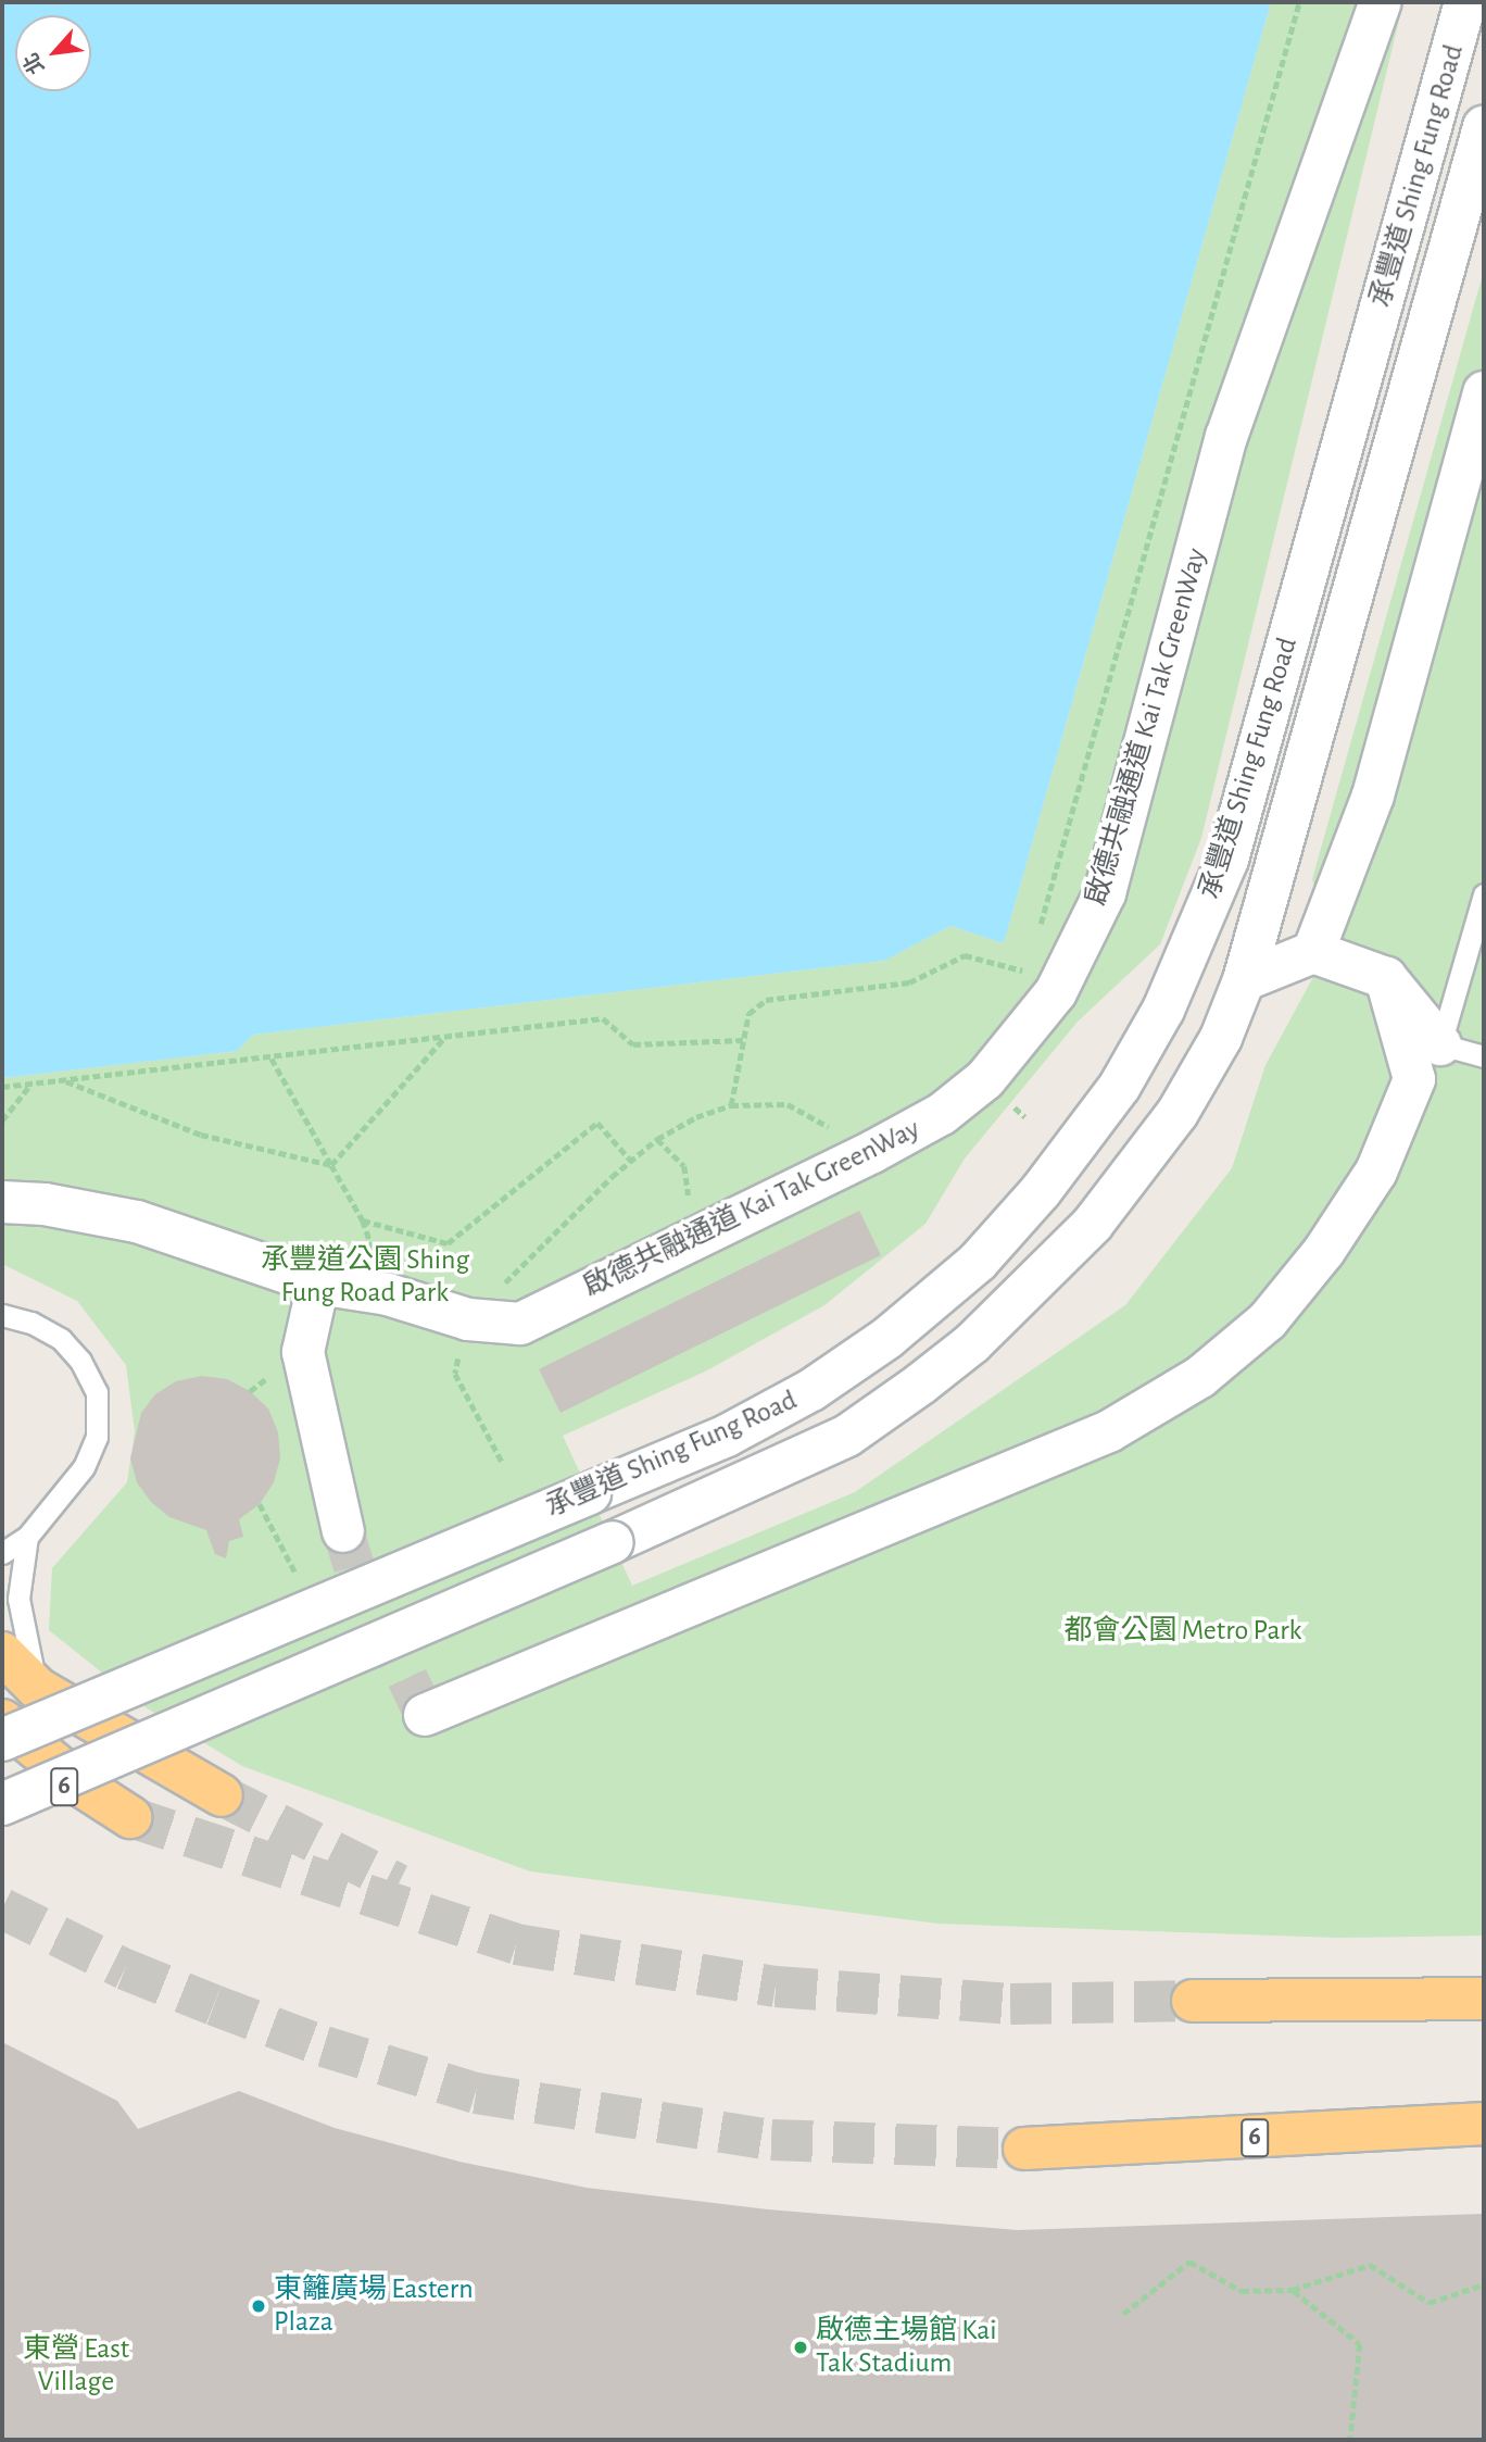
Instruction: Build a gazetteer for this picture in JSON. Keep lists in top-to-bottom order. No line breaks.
{"streets":{"highway":["6"],"main road":["承豐道 Shing Fung Road","啟德共融通道 Kai Tak GreenWay"]},"parks":["承豐道公園 Shing Fung Road Park","都會公園 Metro Park","東營 East Village"],"places":["東籬廣場 Eastern Plaza","啟德主場館 Kai Tak Stadium"],"north":"bottom left"}
